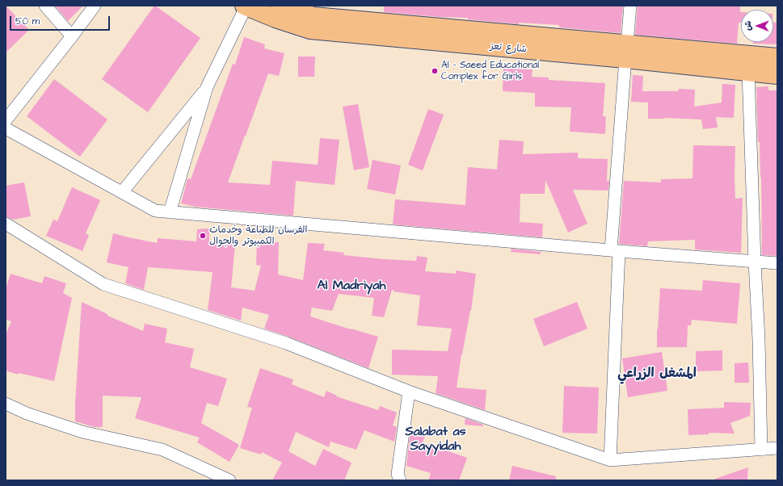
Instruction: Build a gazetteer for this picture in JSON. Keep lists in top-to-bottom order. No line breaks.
{"streets":{"main road":["شارع تعز"]},"districts":["Al Madriyah","المشغل الزراعي","Salabat as Sayyidah"],"places":["Al - Saeed Educational Complex for Girls","الفرسان للطباعة وخدمات الكمبيوتر والجوال"],"scale_bar":"50 m","north":"left"}
